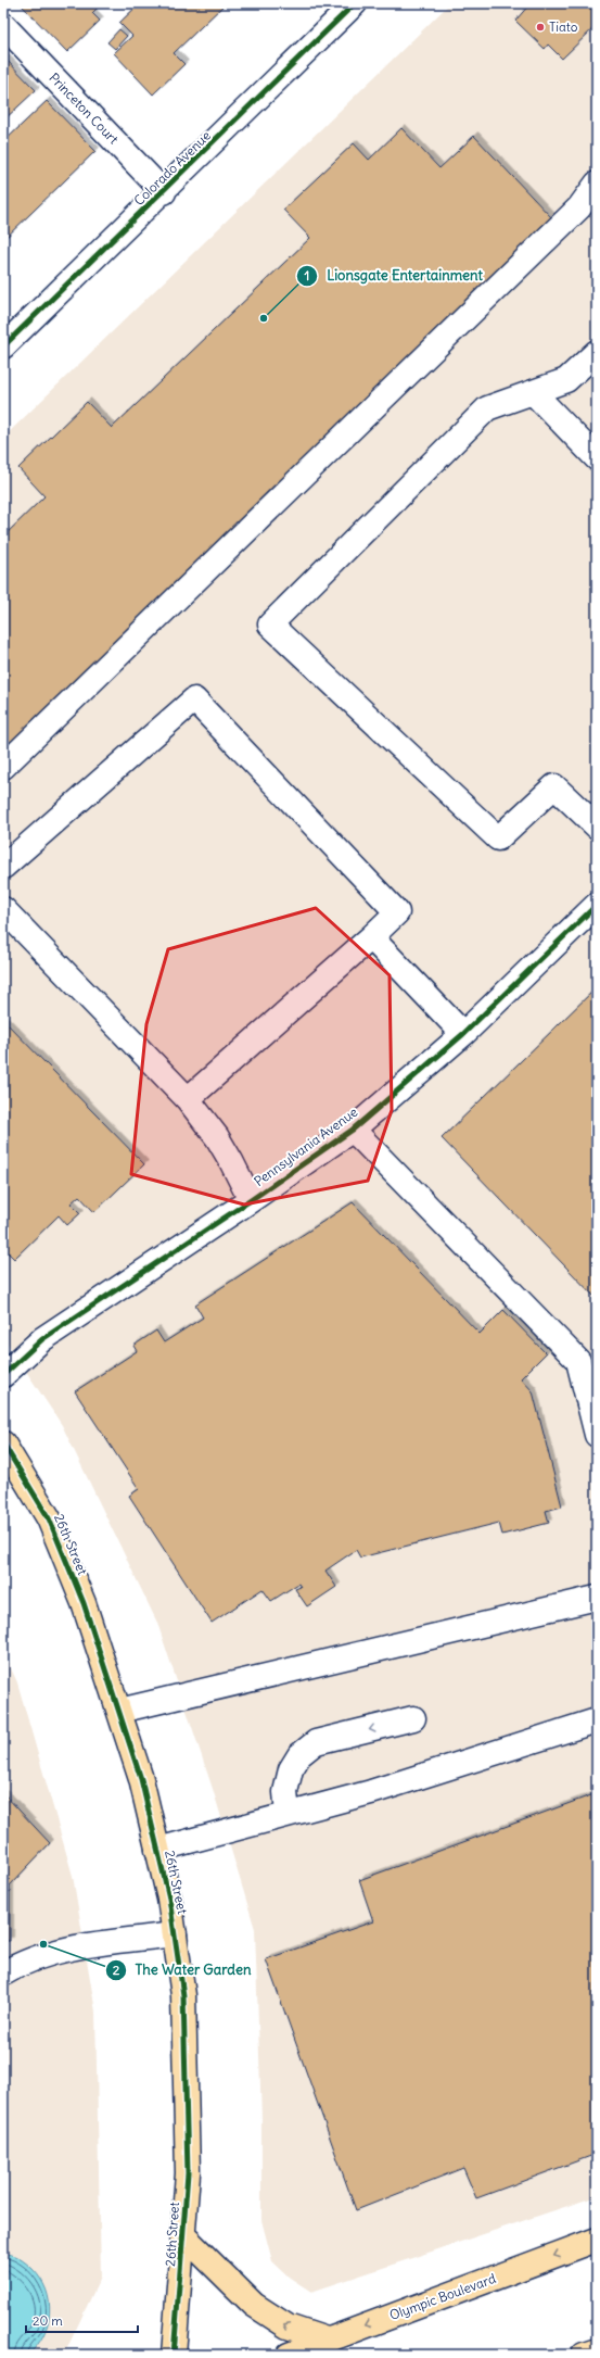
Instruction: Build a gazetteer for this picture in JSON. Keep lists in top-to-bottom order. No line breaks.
{"streets":{"main road":["26th Street","Olympic Boulevard"],"street":["Princeton Court","Colorado Avenue","Pennsylvania Avenue"]},"crossings":[["Princeton Court","Colorado Avenue"]],"one_way":["Olympic Boulevard"],"places":["Tiato","Lionsgate Entertainment","The Water Garden"],"scale_bar":"20 m"}
